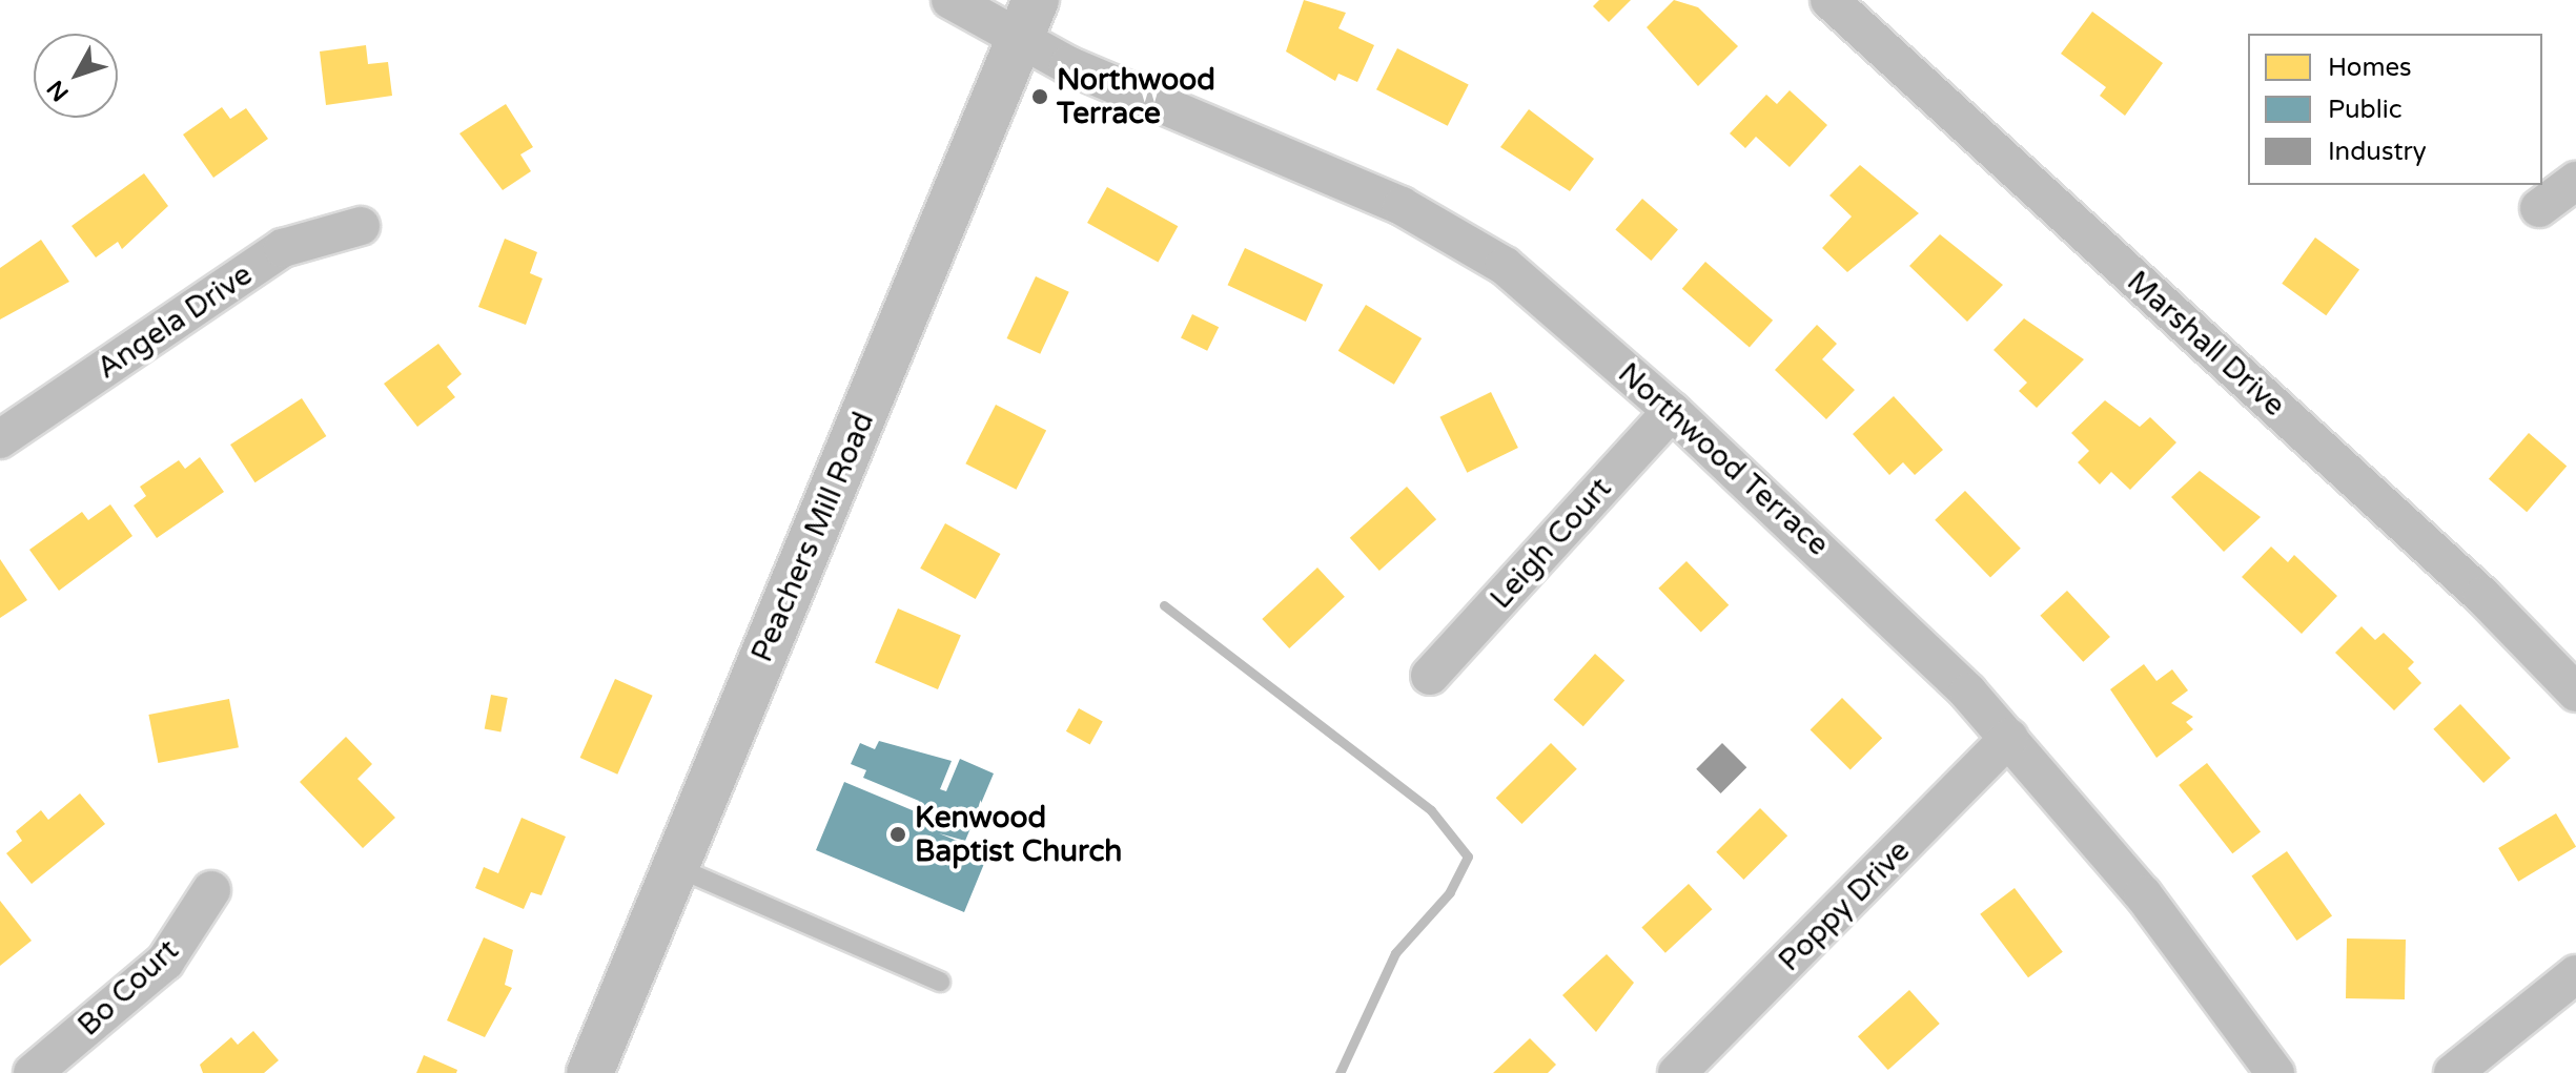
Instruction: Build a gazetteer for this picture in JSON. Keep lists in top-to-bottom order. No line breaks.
{"streets":{"main road":["Peachers Mill Road"],"street":["Angela Drive","Marshall Drive","Northwood Terrace","Leigh Court","Poppy Drive","Bo Court"]},"crossings":[["Northwood Terrace","Peachers Mill Road"],["Northwood Terrace","Leigh Court"],["Northwood Terrace","Poppy Drive"]],"places":["Northwood Terrace","Kenwood Baptist Church"],"legend":["Homes","Public","Industry"],"north":"bottom left"}
